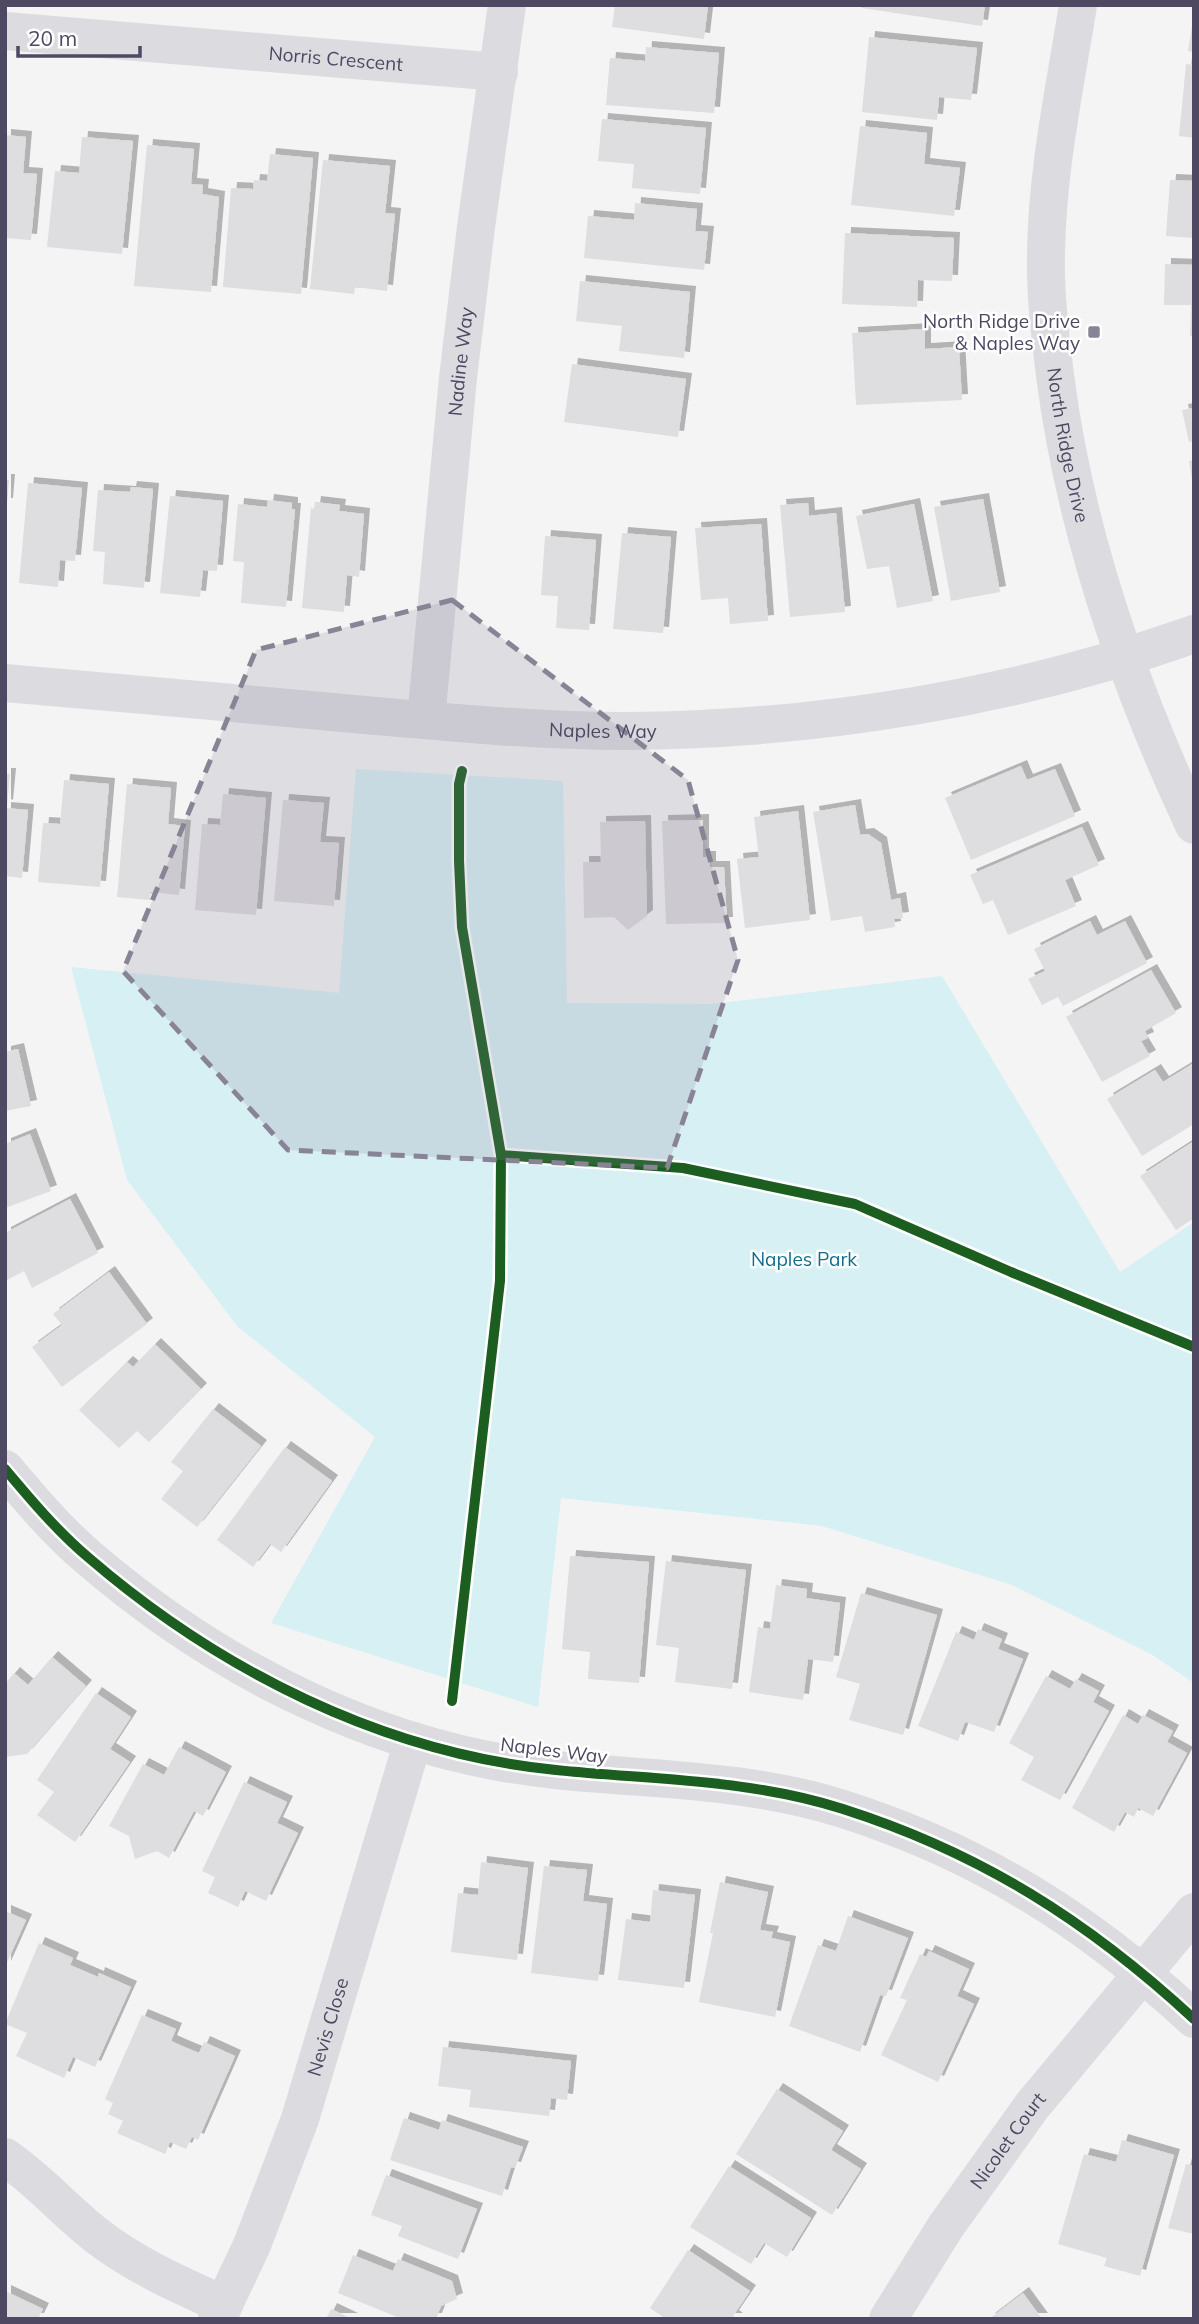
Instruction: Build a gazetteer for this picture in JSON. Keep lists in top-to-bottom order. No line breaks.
{"streets":{"street":["Norris Crescent","Nadine Way","North Ridge Drive","Naples Way","Nevis Close","Nicolet Court"]},"crossings":[["Norris Crescent","Nadine Way"],["Nadine Way","Naples Way"],["North Ridge Drive","Naples Way"],["Naples Way","Nevis Close"],["Naples Way","Nicolet Court"]],"parks":["Naples Park"],"places":{"transit":["North Ridge Drive & Naples Way"]},"scale_bar":"20 m"}
